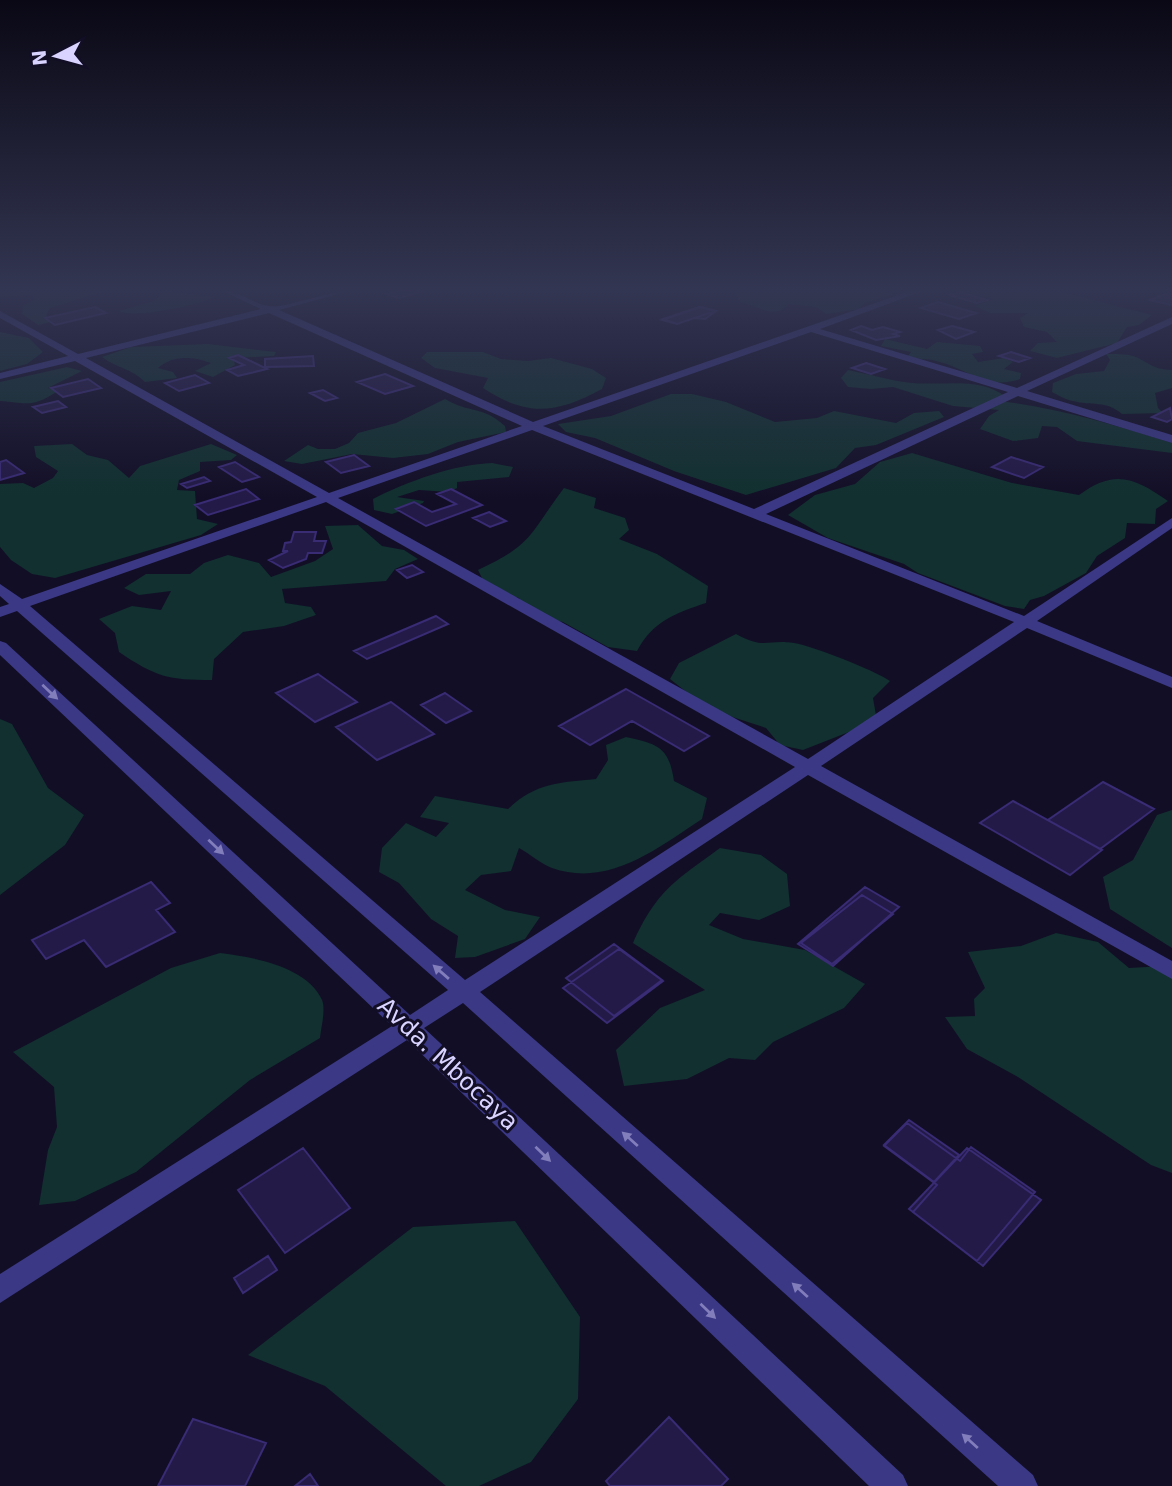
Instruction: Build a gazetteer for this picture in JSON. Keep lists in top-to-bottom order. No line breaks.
{"streets":{"street":["Avda. Mbocaya"]},"north":"left"}
